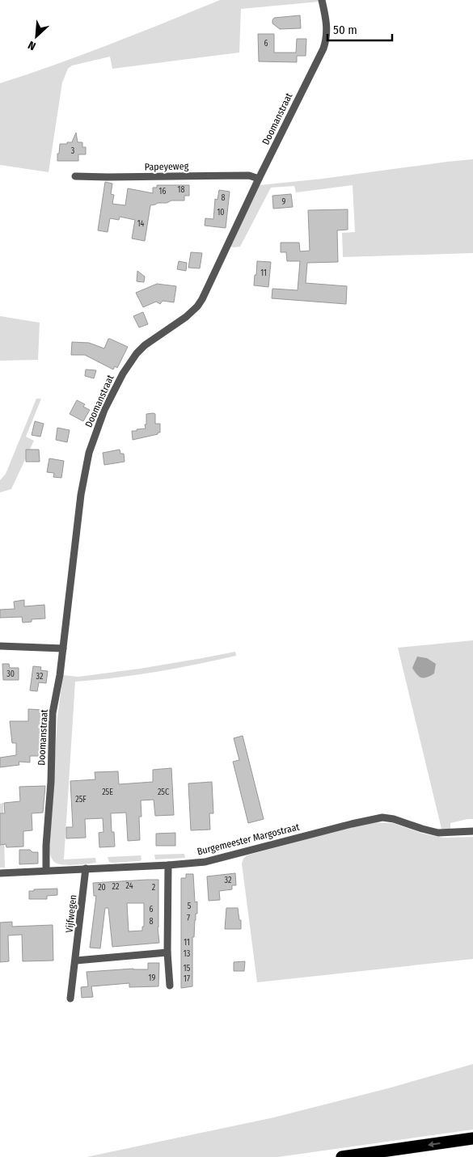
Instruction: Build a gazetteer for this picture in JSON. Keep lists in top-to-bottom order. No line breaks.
{"streets":{"street":["Doomanstraat","Papeyeweg","Burgemeester Margostraat","Vijfwegen"]},"crossings":[["Doomanstraat","Papeyeweg"],["Doomanstraat","Burgemeester Margostraat"],["Burgemeester Margostraat","Vijfwegen"]],"house_numbers":["6","3","18","16","8","9","10","14","11","30","32","25E","25C","25F","32","24","22","20","2","5","6","7","8","11","13","15","19","17"],"scale_bar":"50 m","north":"bottom left"}
